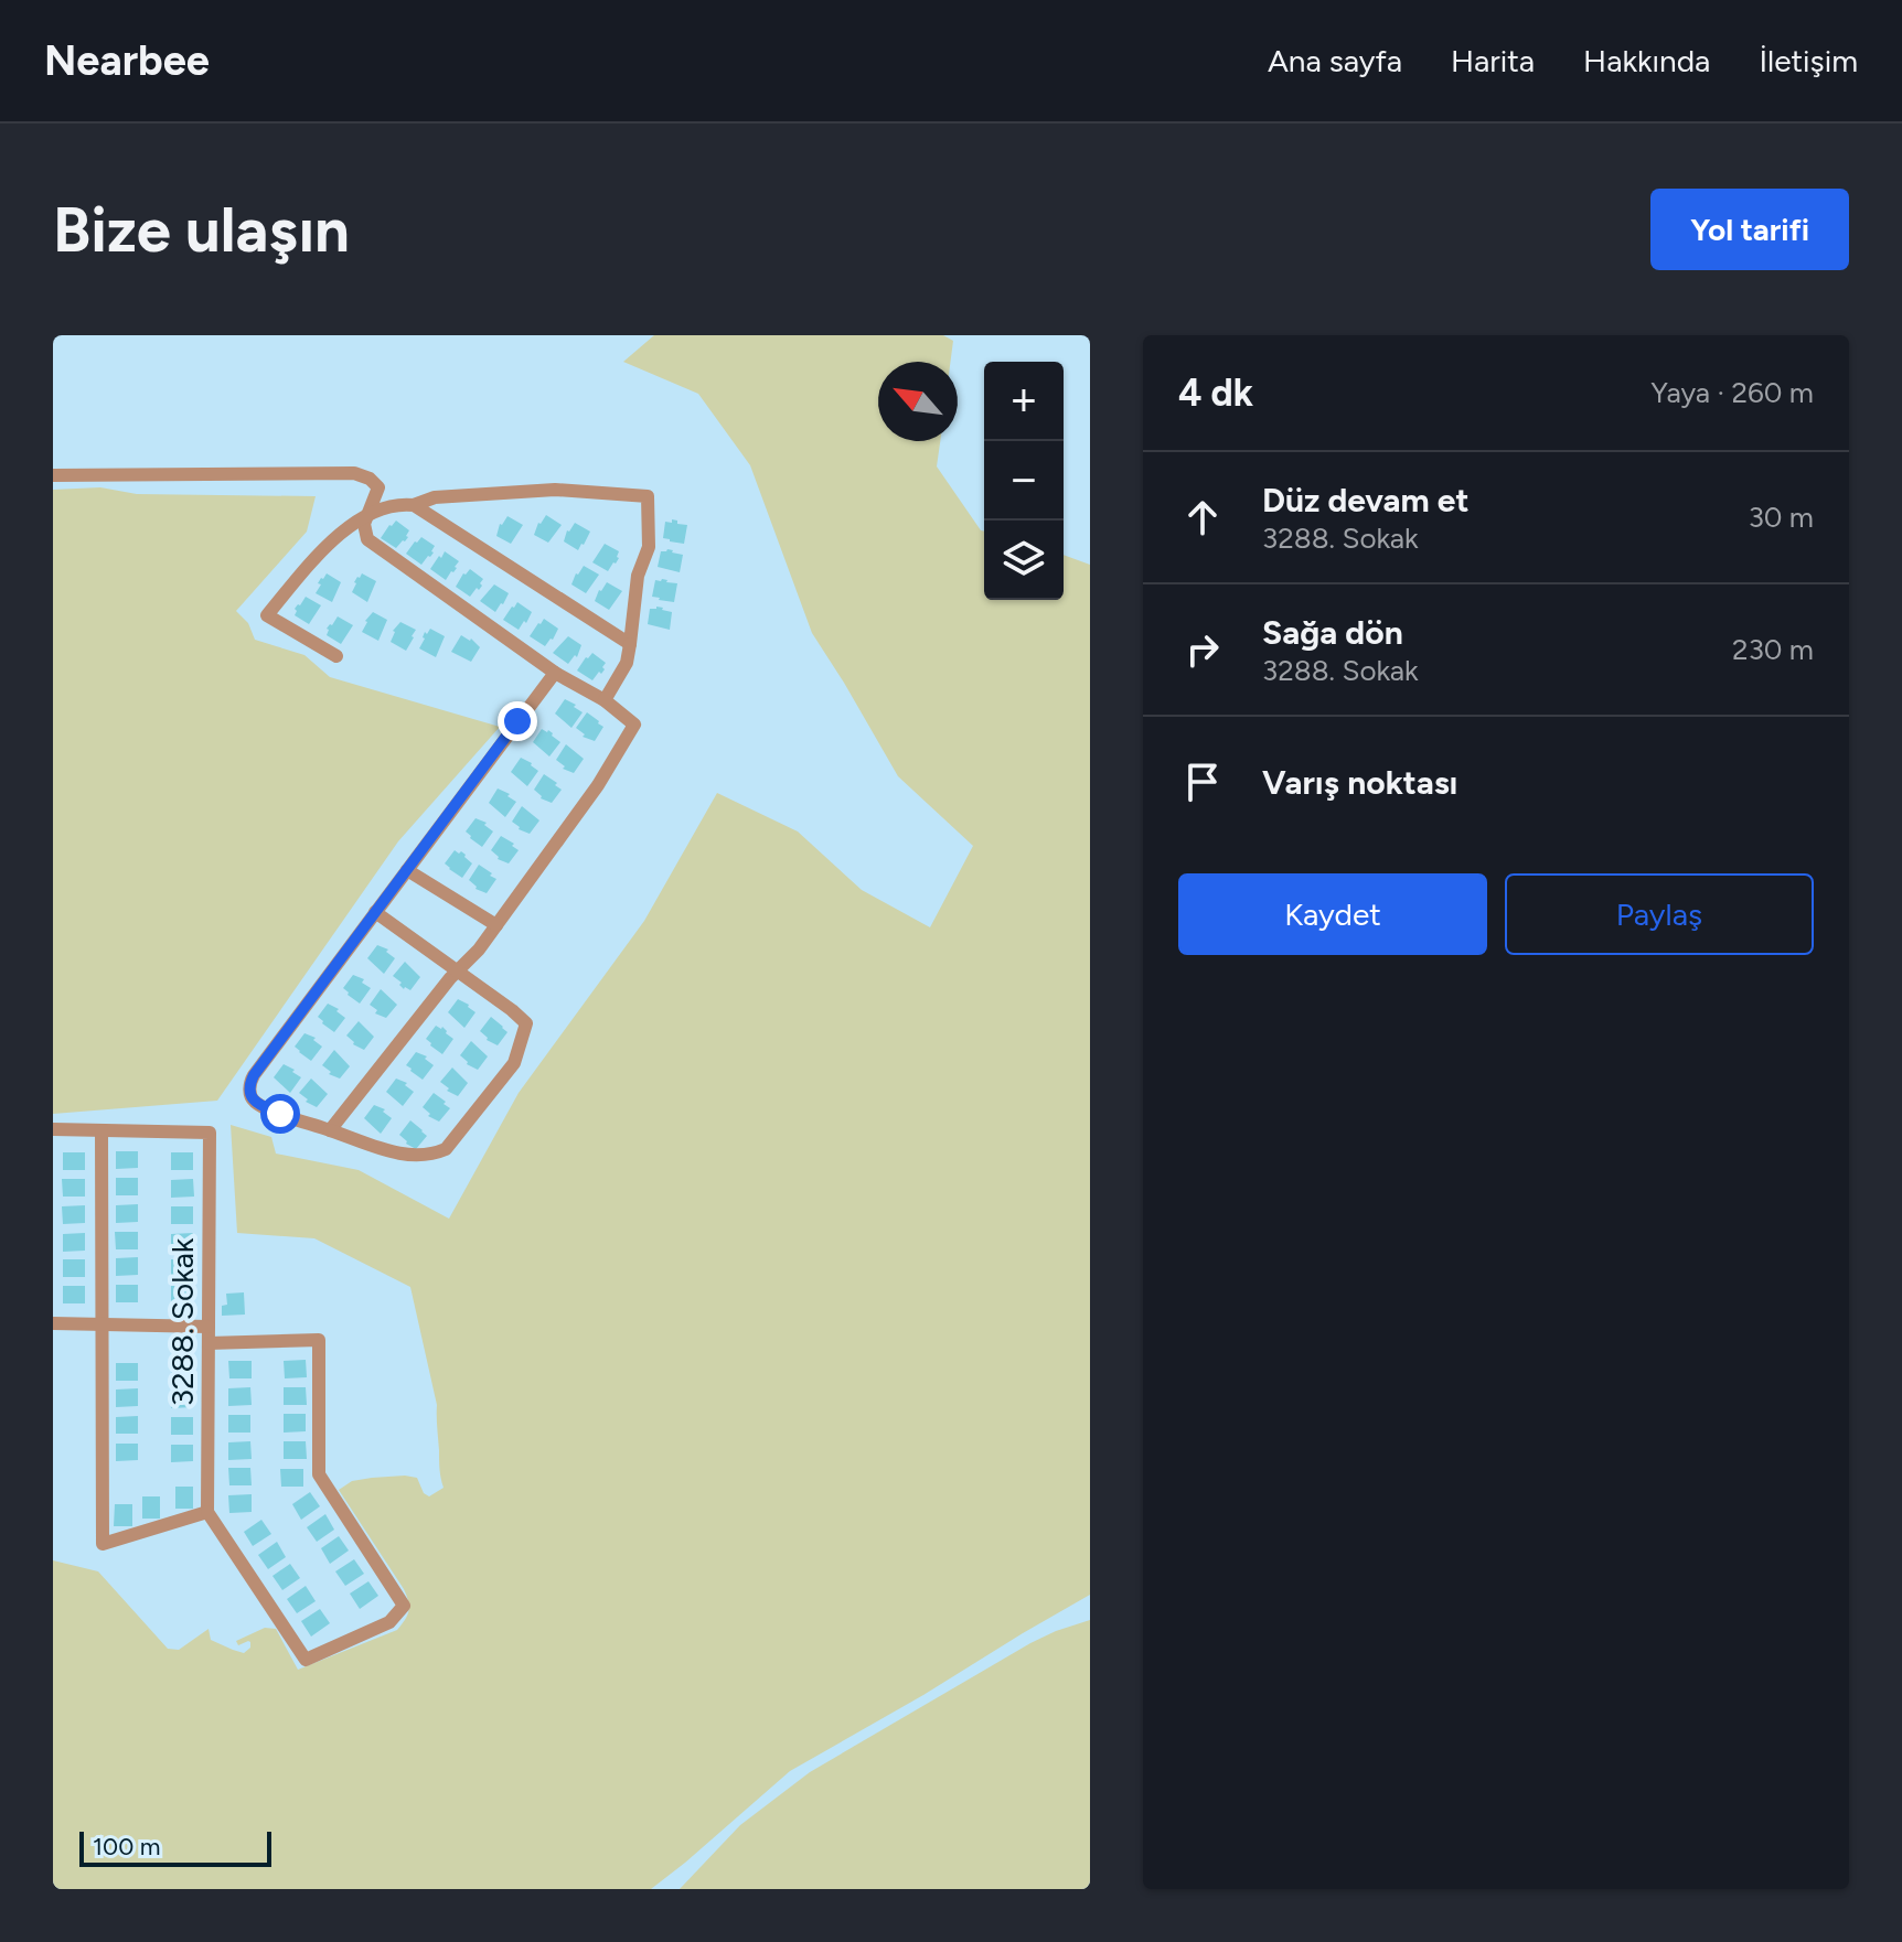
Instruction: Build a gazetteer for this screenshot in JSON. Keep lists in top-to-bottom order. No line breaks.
{"streets":{"street":["3288. Sokak"]},"scale_bar":"100 m","north":"top left","page":{"header":"Nearbee","nav":["Ana sayfa","Harita","Hakkında","İletişim"],"buttons":["Yol tarifi",["Kaydet","Paylaş"]],"title":"Bize ulaşın","heading":["4 dk","Yaya · 260 m"],"map_buttons":["+","−"],"list":[["Düz devam et","3288. Sokak","30 m"],["Sağa dön","3288. Sokak","230 m"],"Varış noktası"],"scale":"100 m"}}
